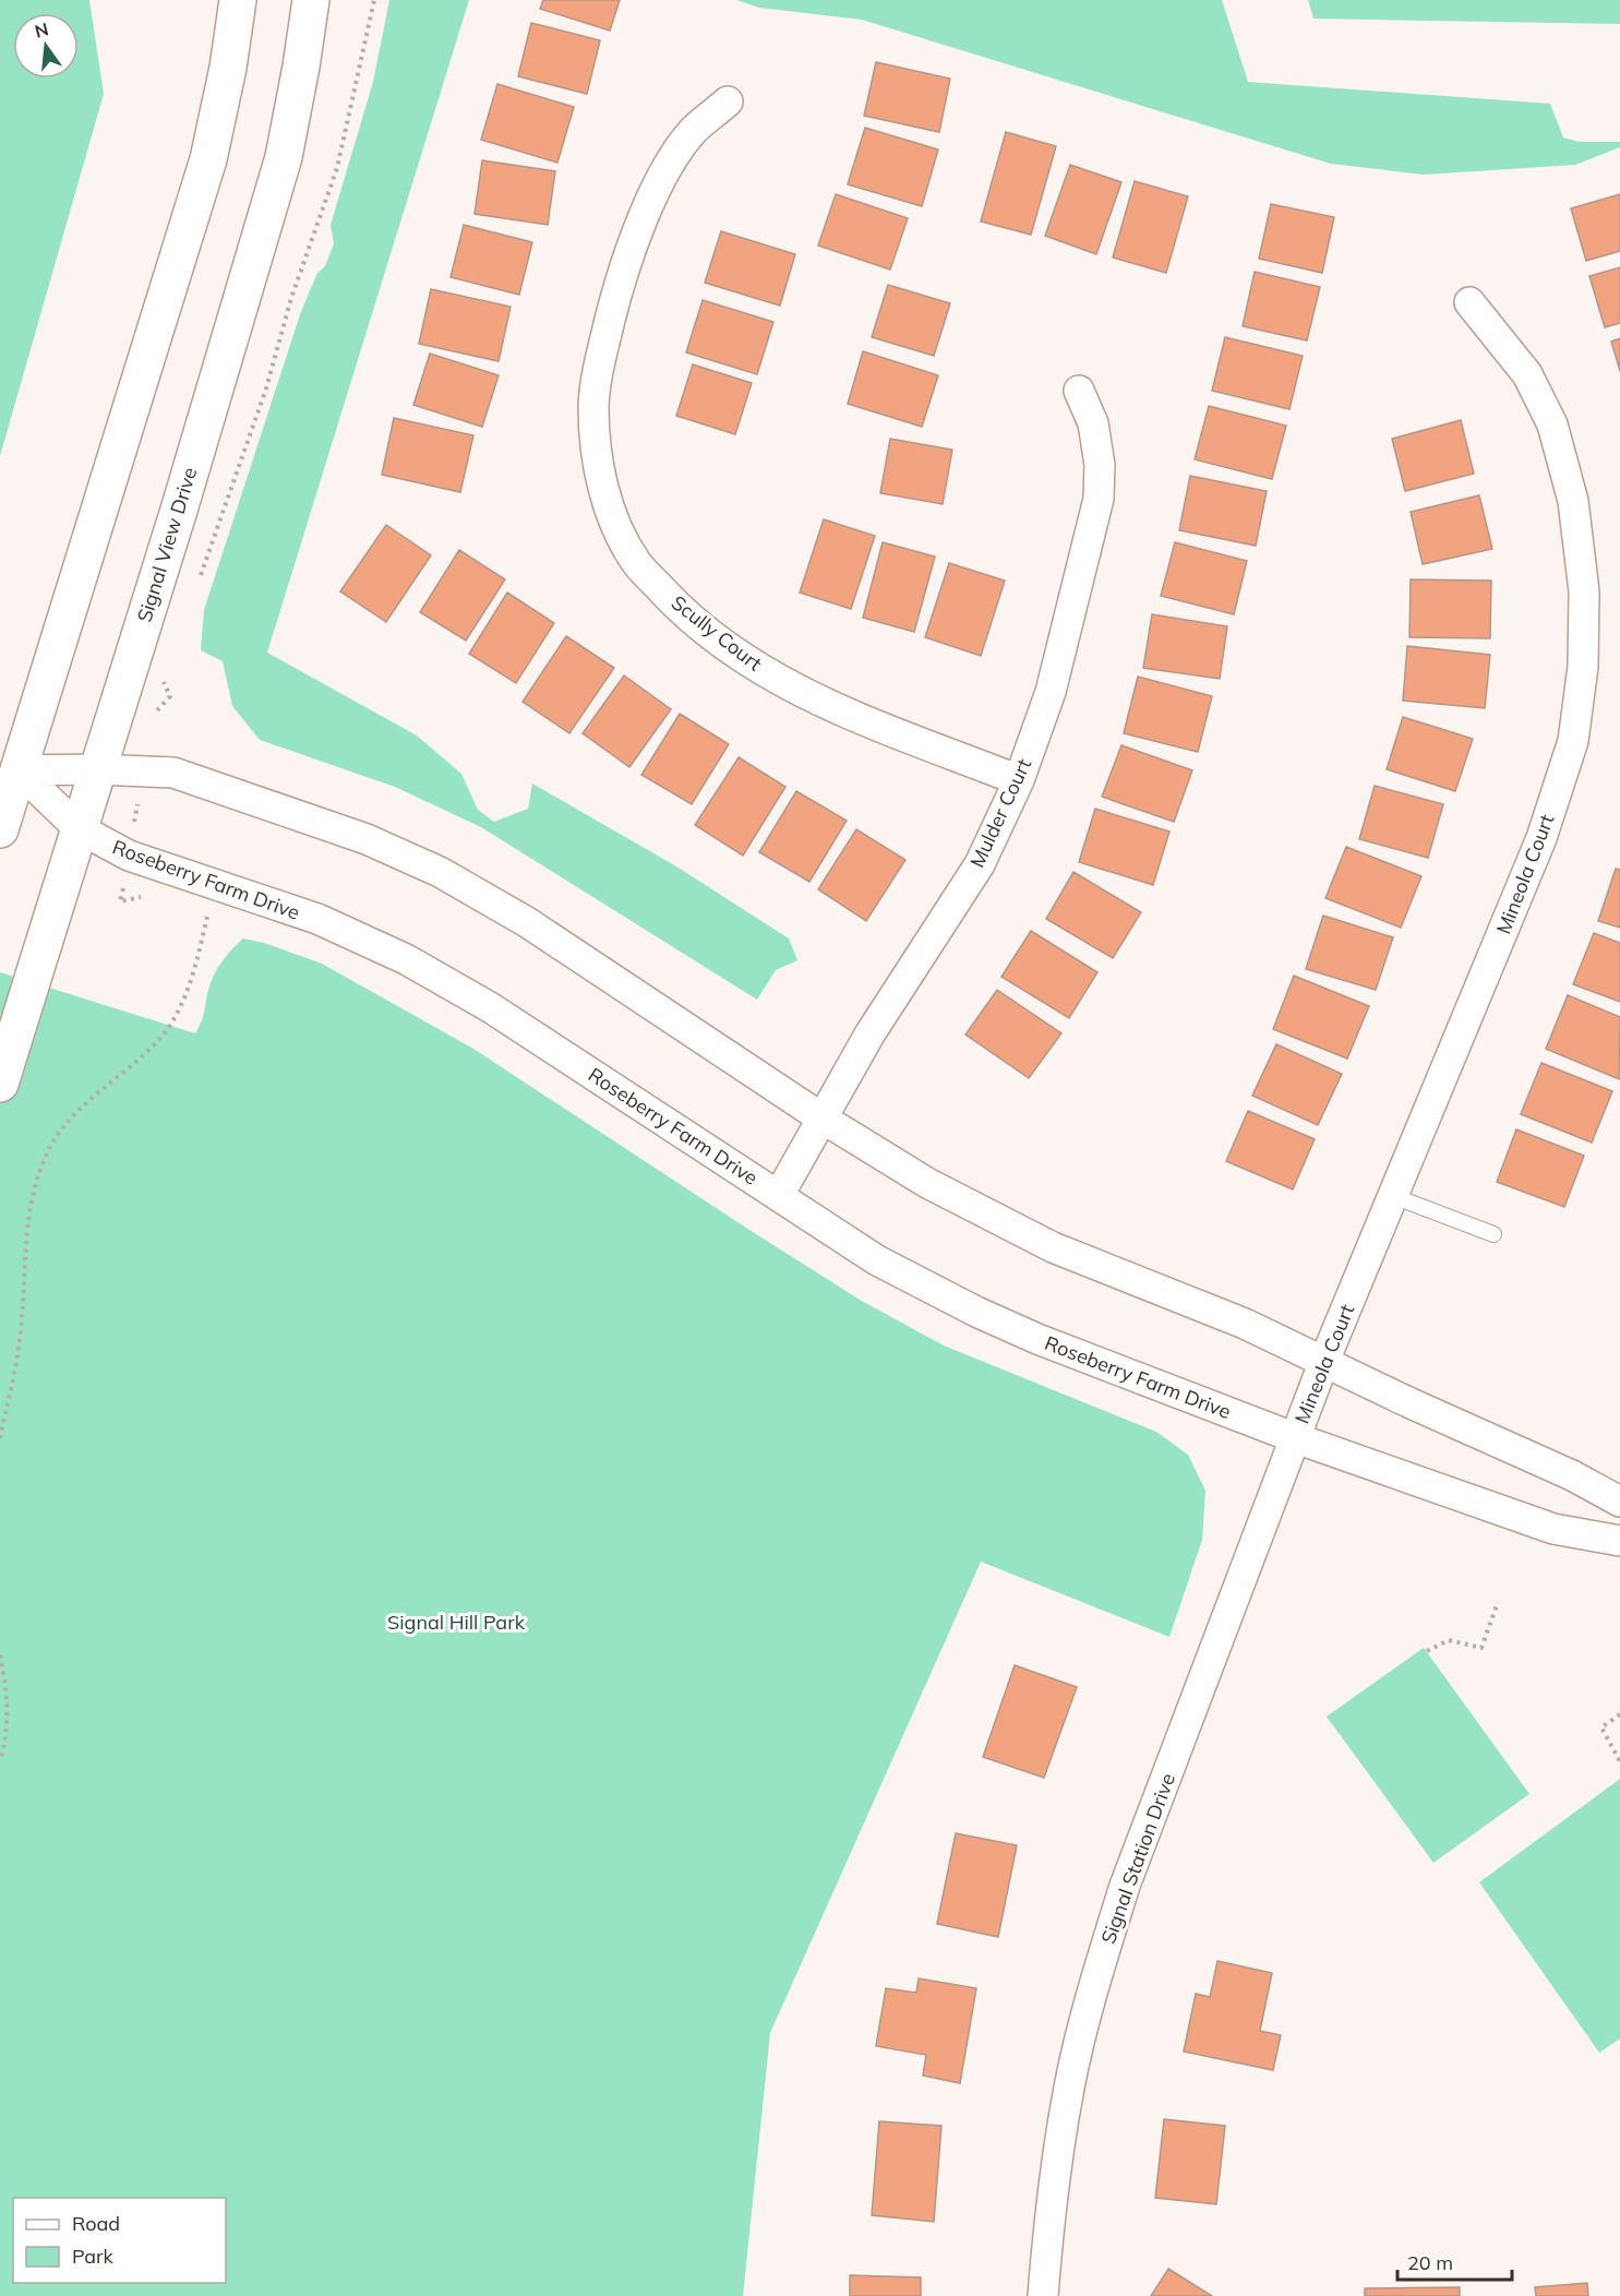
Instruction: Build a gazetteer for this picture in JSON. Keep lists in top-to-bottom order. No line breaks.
{"streets":{"main road":["Signal View Drive"],"street":["Scully Court","Mulder Court","Mineola Court","Roseberry Farm Drive","Signal Station Drive"]},"crossings":[["Signal View Drive","Roseberry Farm Drive"],["Scully Court","Mulder Court"],["Mulder Court","Roseberry Farm Drive"],["Mineola Court","Roseberry Farm Drive"],["Mineola Court","Signal Station Drive"],["Roseberry Farm Drive","Signal Station Drive"]],"parks":["Signal Hill Park"],"legend":["Road","Park"],"scale_bar":"20 m","north":"top"}
